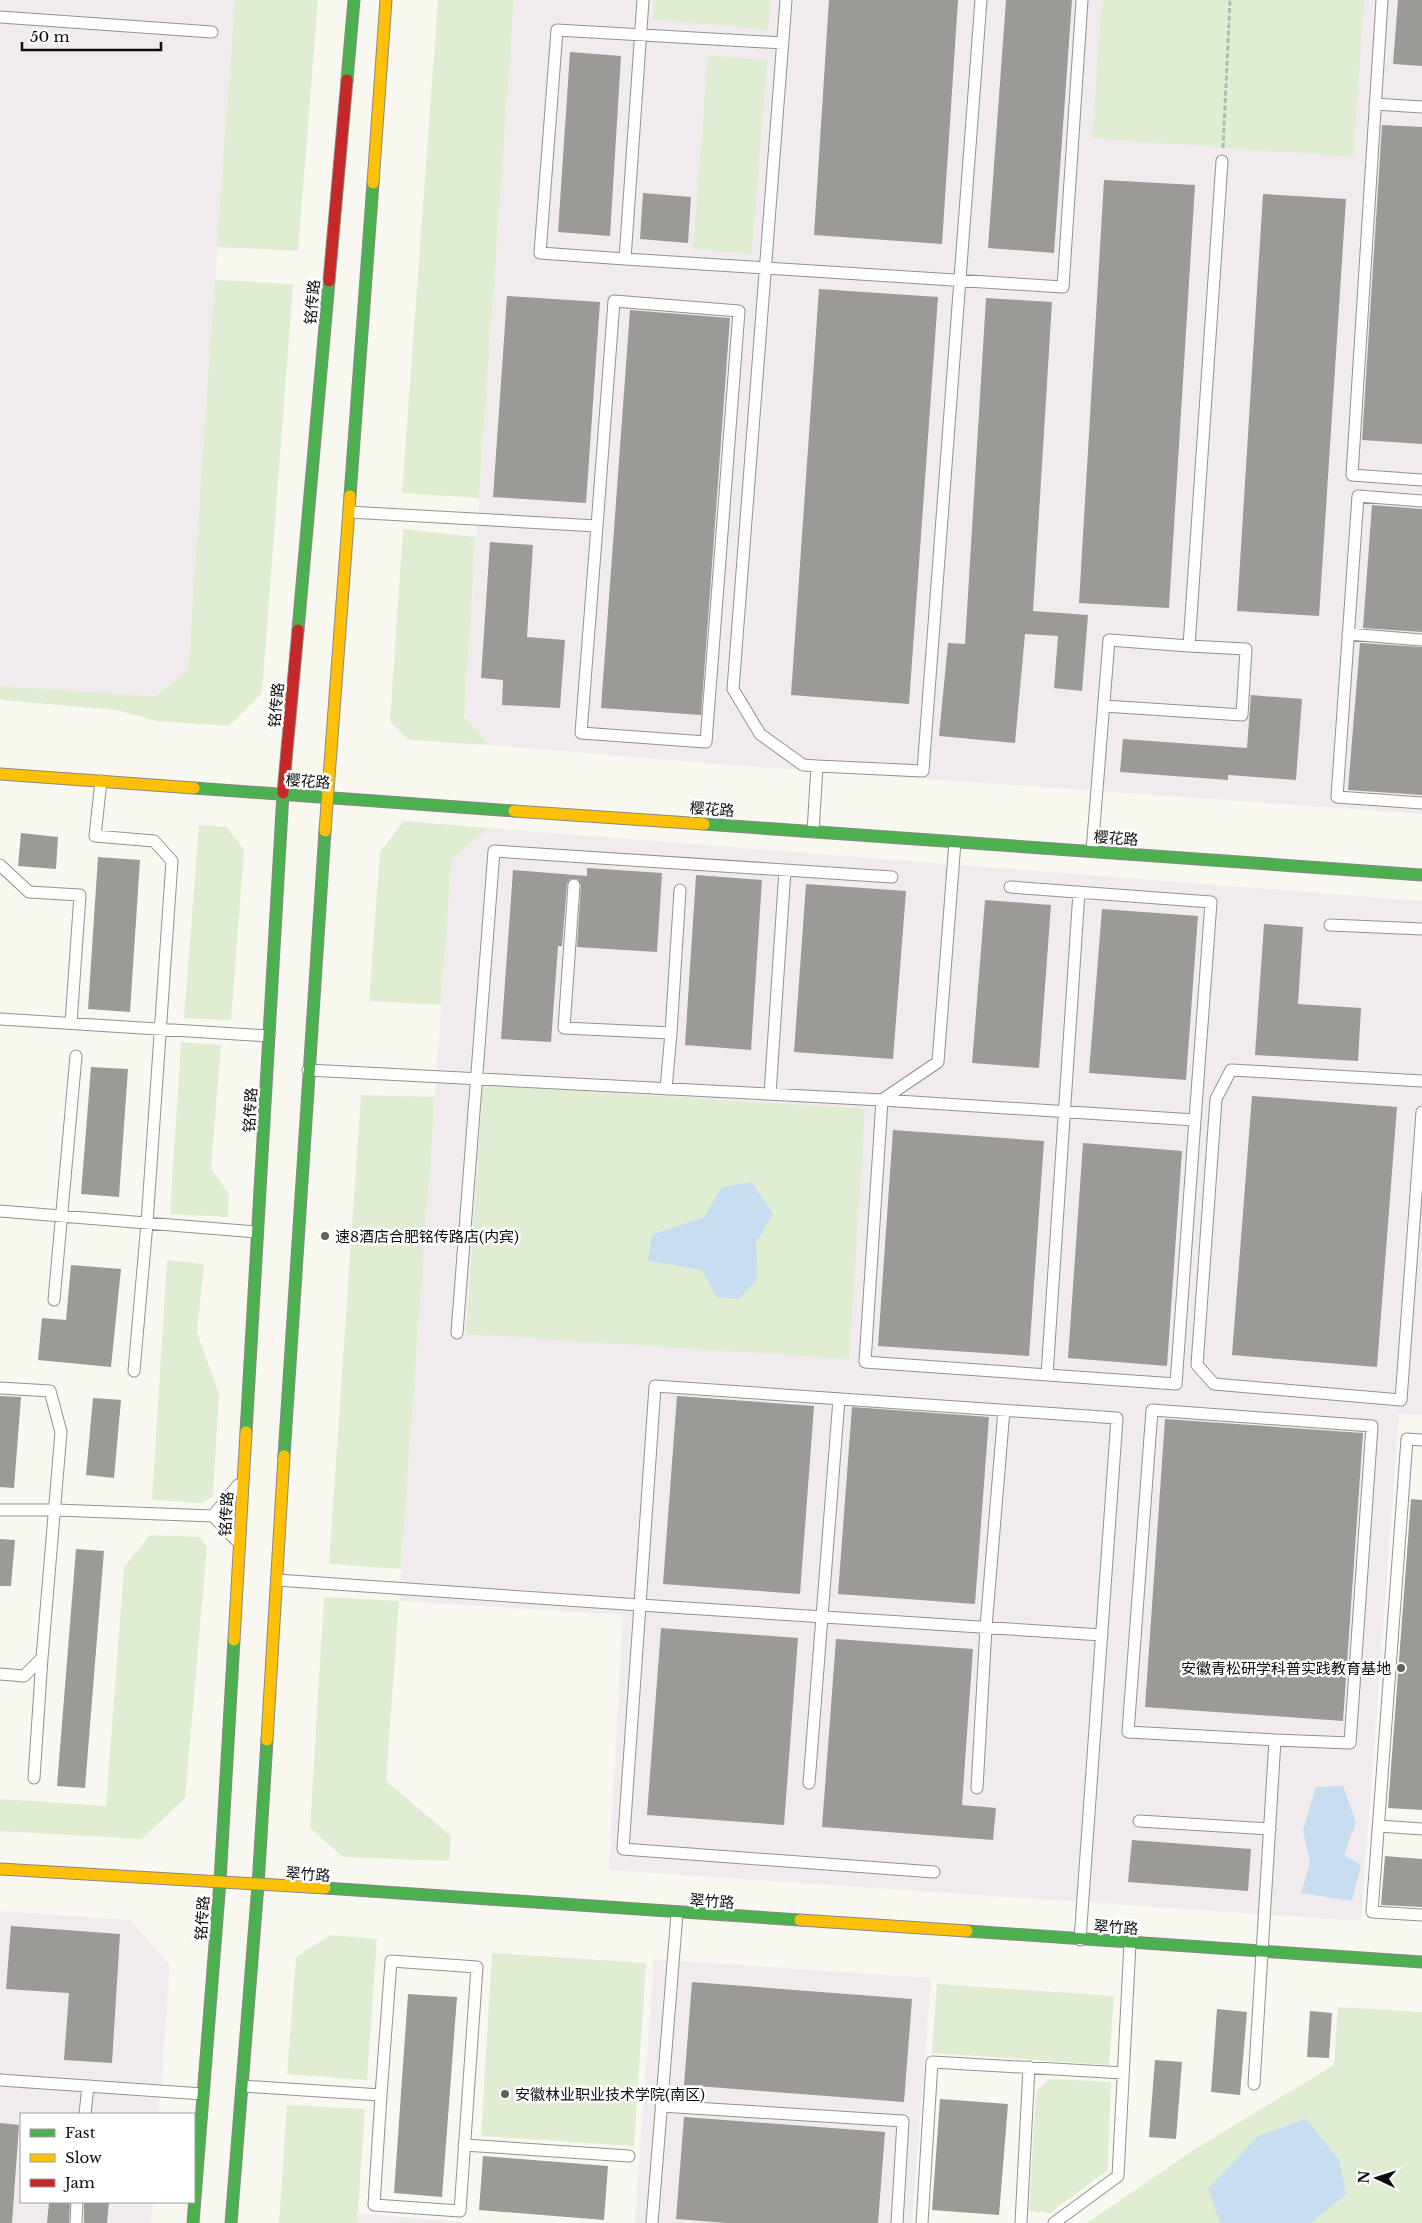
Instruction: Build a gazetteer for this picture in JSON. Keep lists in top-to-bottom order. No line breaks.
{"streets":{"main road":["铭传路","樱花路","翠竹路"]},"crossings":[["铭传路","樱花路"],["铭传路","翠竹路"]],"places":["速8酒店合肥铭传路店(内宾)","安徽青松研学科普实践教育基地","安徽林业职业技术学院(南区)"],"legend":["Fast","Slow","Jam"],"scale_bar":"50 m","north":"left"}
